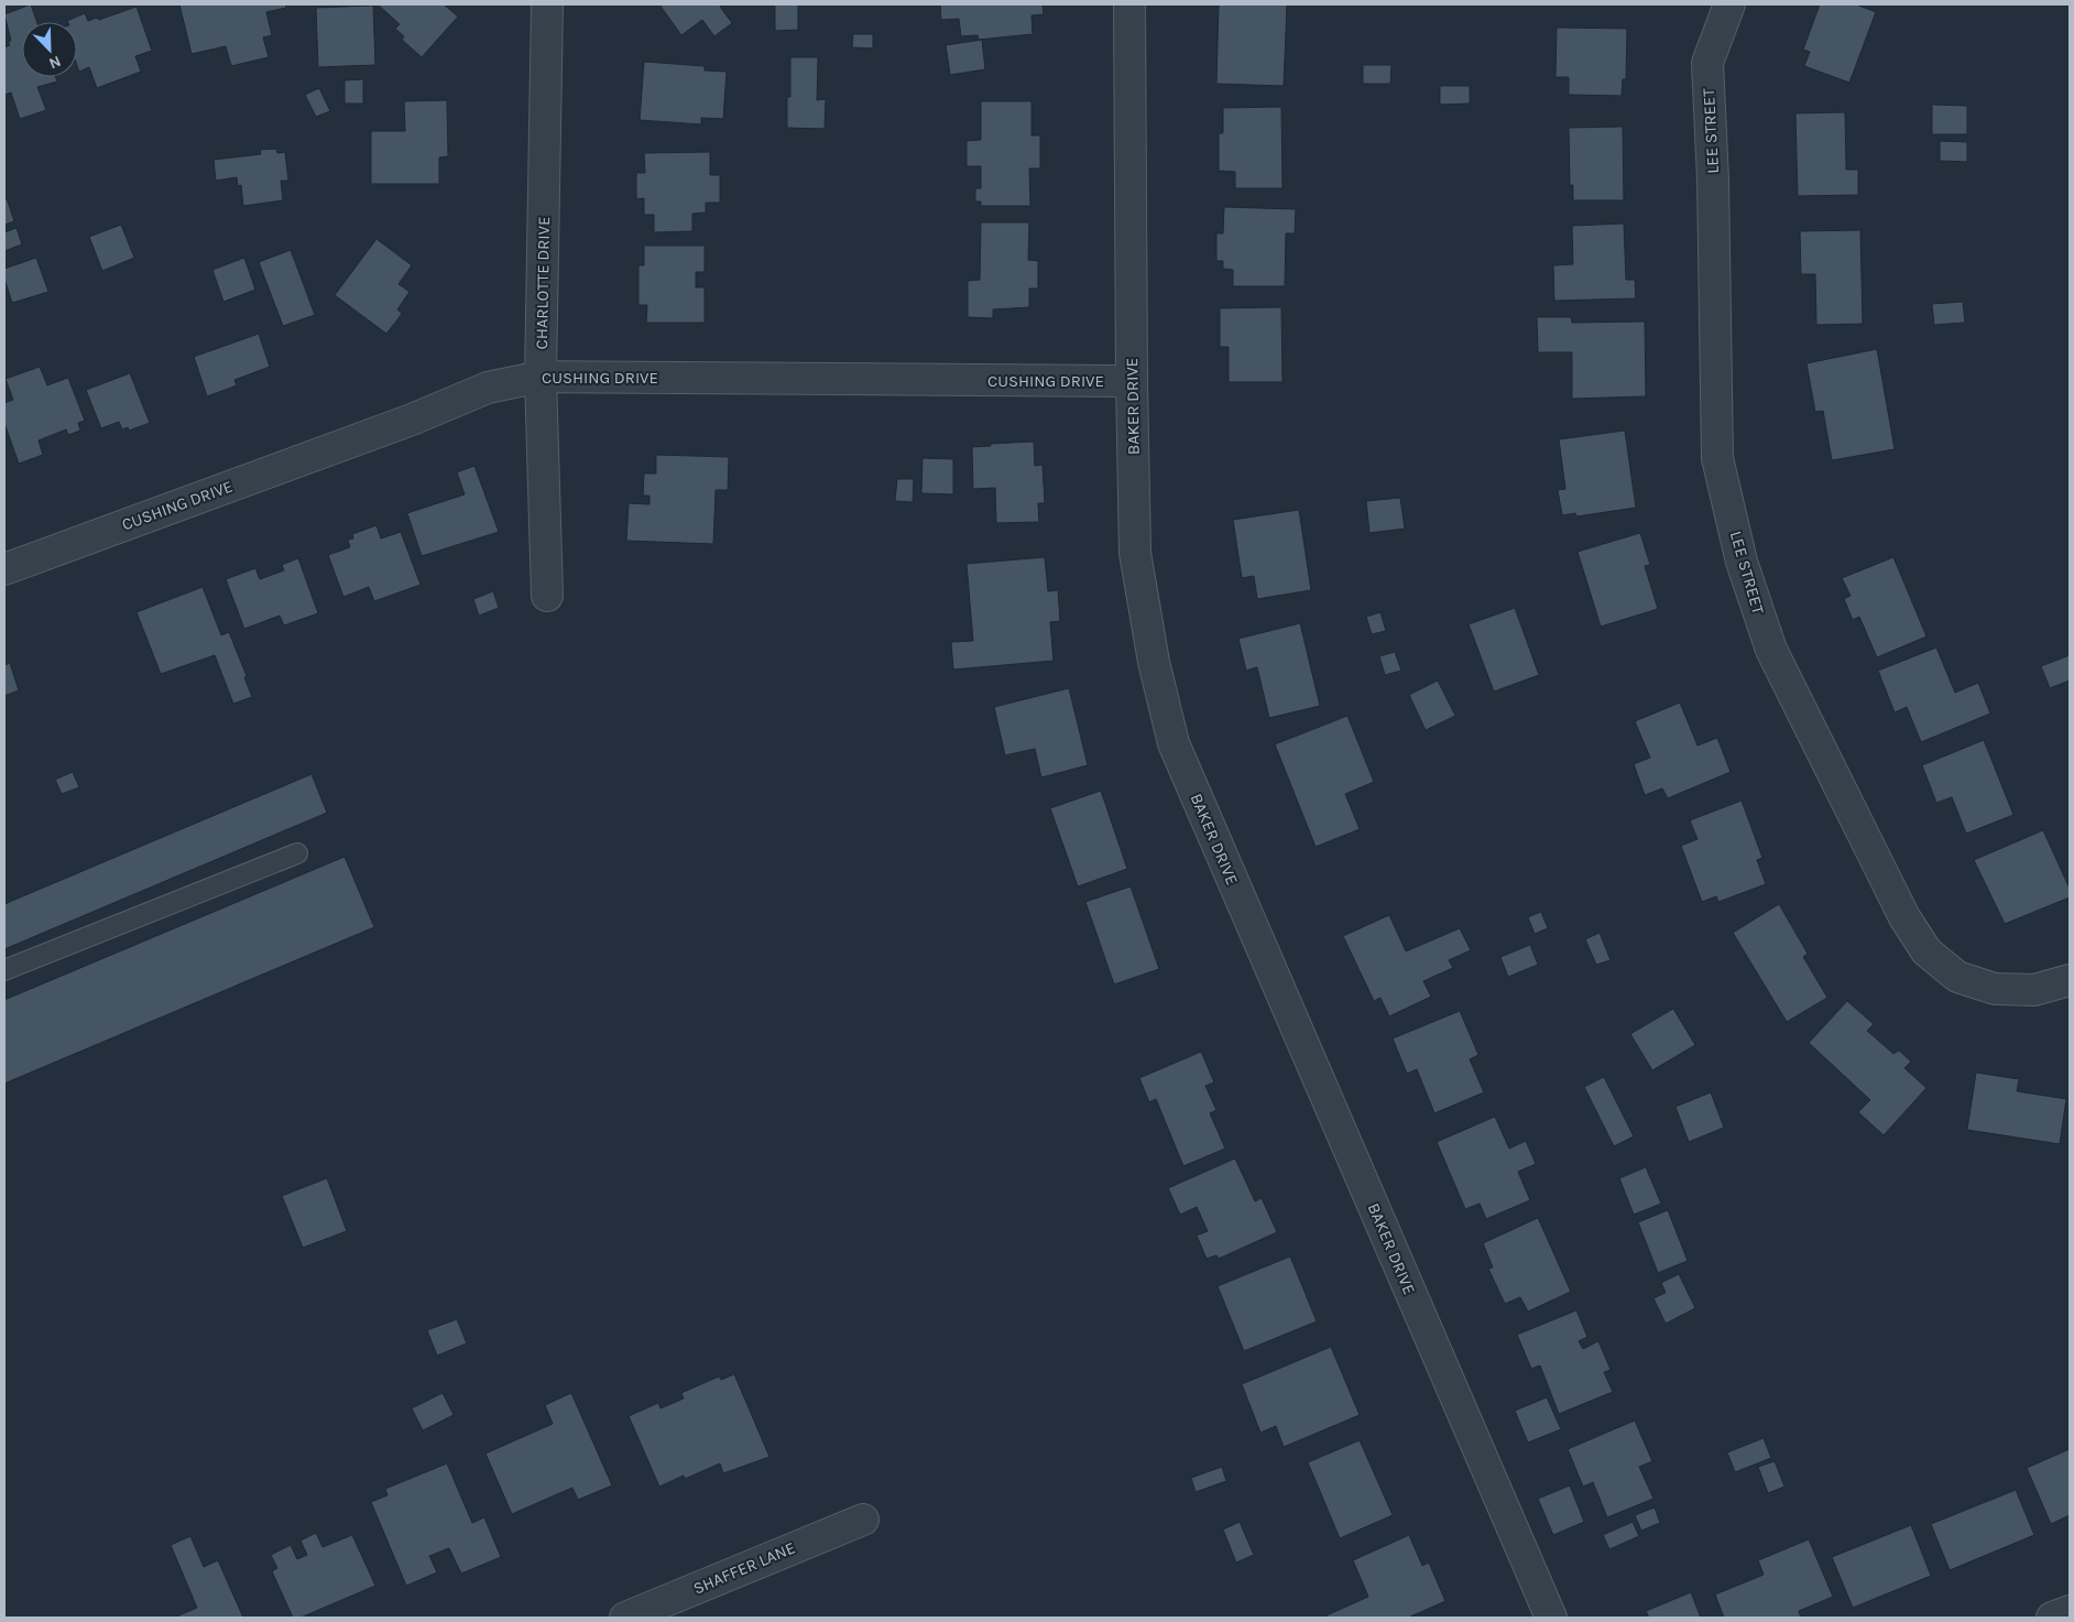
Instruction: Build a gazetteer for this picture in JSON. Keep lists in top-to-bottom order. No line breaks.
{"streets":{"street":["LEE STREET","CHARLOTTE DRIVE","CUSHING DRIVE","BAKER DRIVE","SHAFFER LANE"]},"crossings":[["CHARLOTTE DRIVE","CUSHING DRIVE"],["CUSHING DRIVE","BAKER DRIVE"]],"north":"bottom right"}
